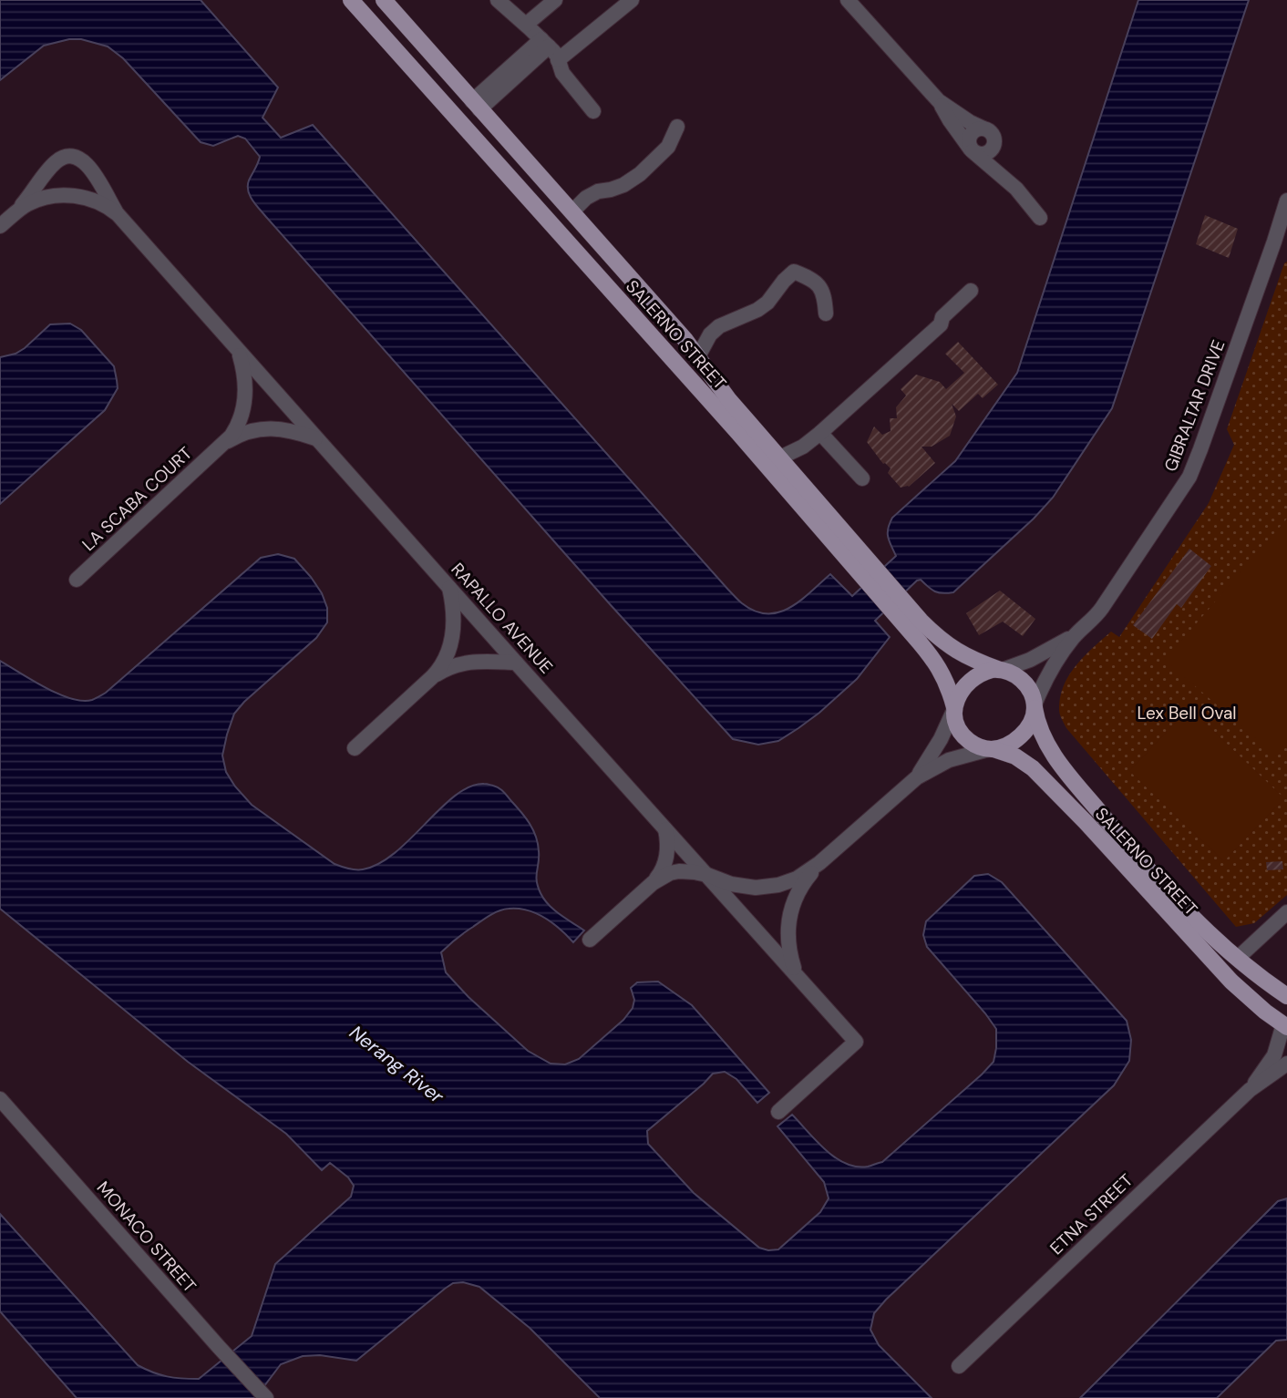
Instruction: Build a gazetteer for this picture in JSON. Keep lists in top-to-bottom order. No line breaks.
{"streets":{"main road":["SALERNO STREET"],"street":["GIBRALTAR DRIVE","LA SCABA COURT","RAPALLO AVENUE","ETNA STREET","MONACO STREET"]},"crossings":[["SALERNO STREET","GIBRALTAR DRIVE"],["SALERNO STREET","ETNA STREET"],["LA SCABA COURT","RAPALLO AVENUE"]],"water":["Nerang River"],"parks":["Lex Bell Oval"]}
